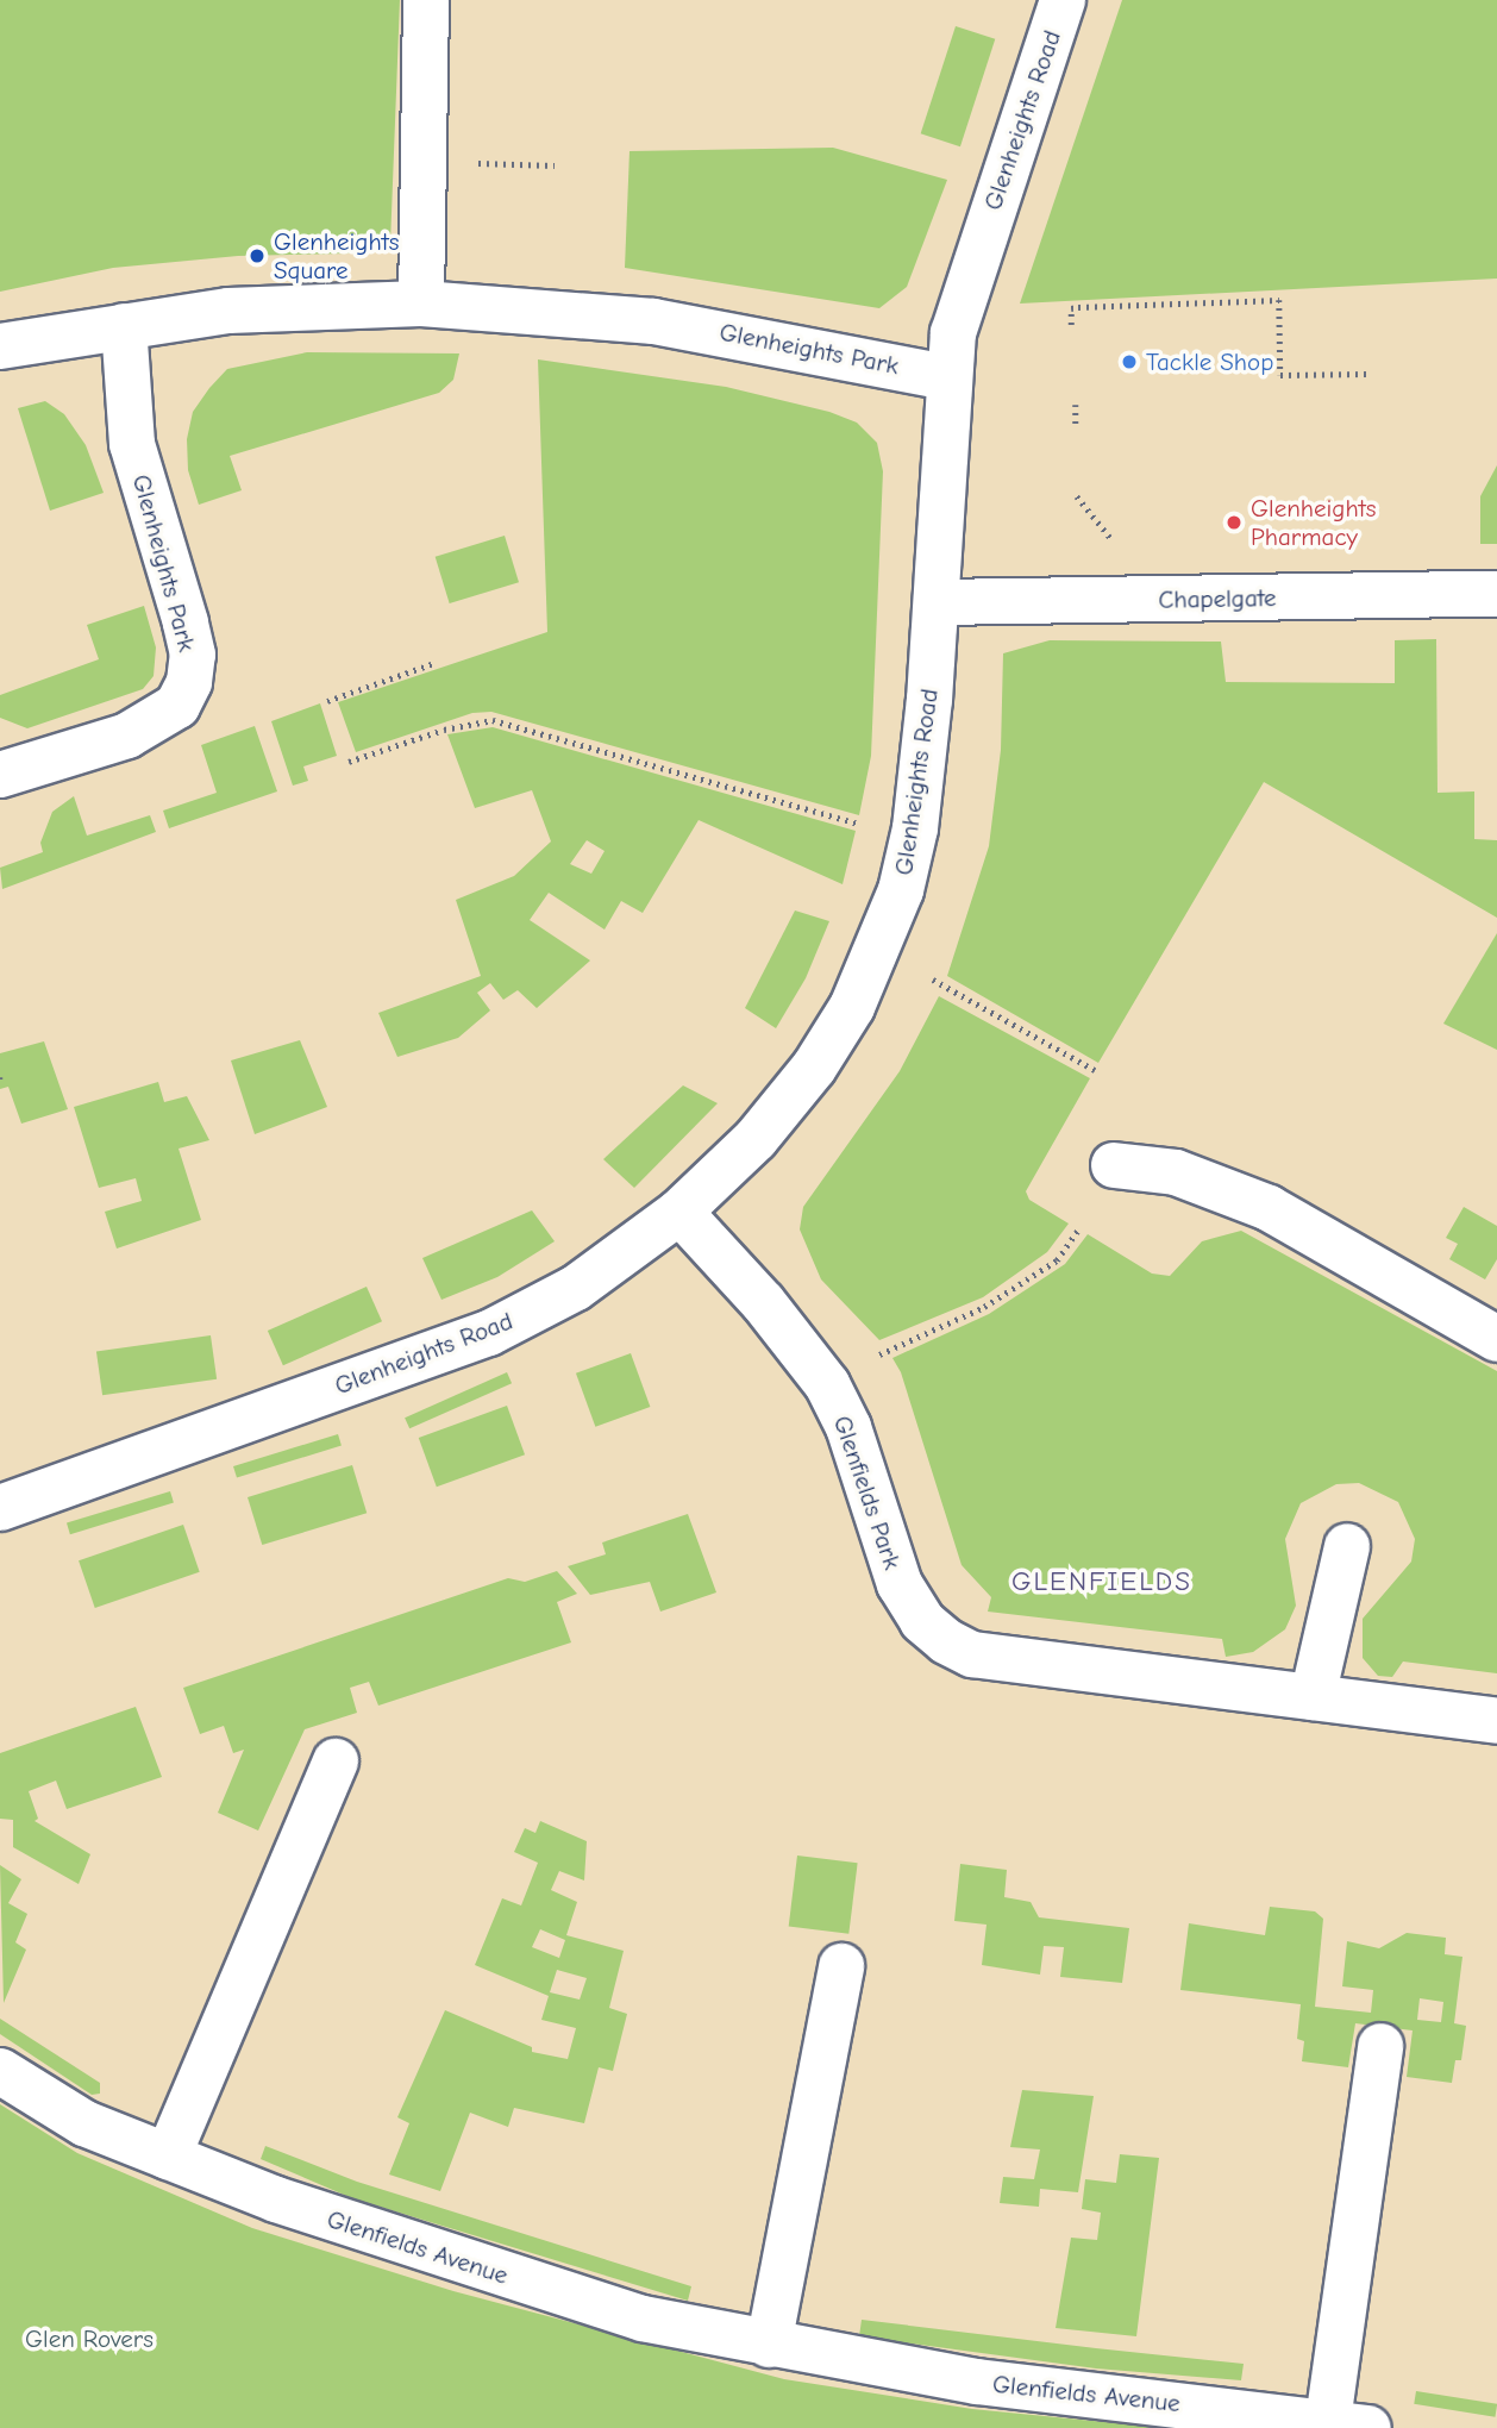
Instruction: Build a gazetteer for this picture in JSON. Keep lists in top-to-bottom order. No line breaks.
{"streets":{"street":["Glenheights Road","Glenheights Park","Chapelgate","Glenfields Park","Glenfields Avenue"]},"crossings":[["Glenheights Road","Glenheights Park"],["Glenheights Road","Chapelgate"],["Glenheights Road","Glenfields Park"]],"districts":["GLENFIELDS"],"parks":["Glen Rovers"],"places":["Glenheights Square","Tackle Shop","Glenheights Pharmacy"]}
